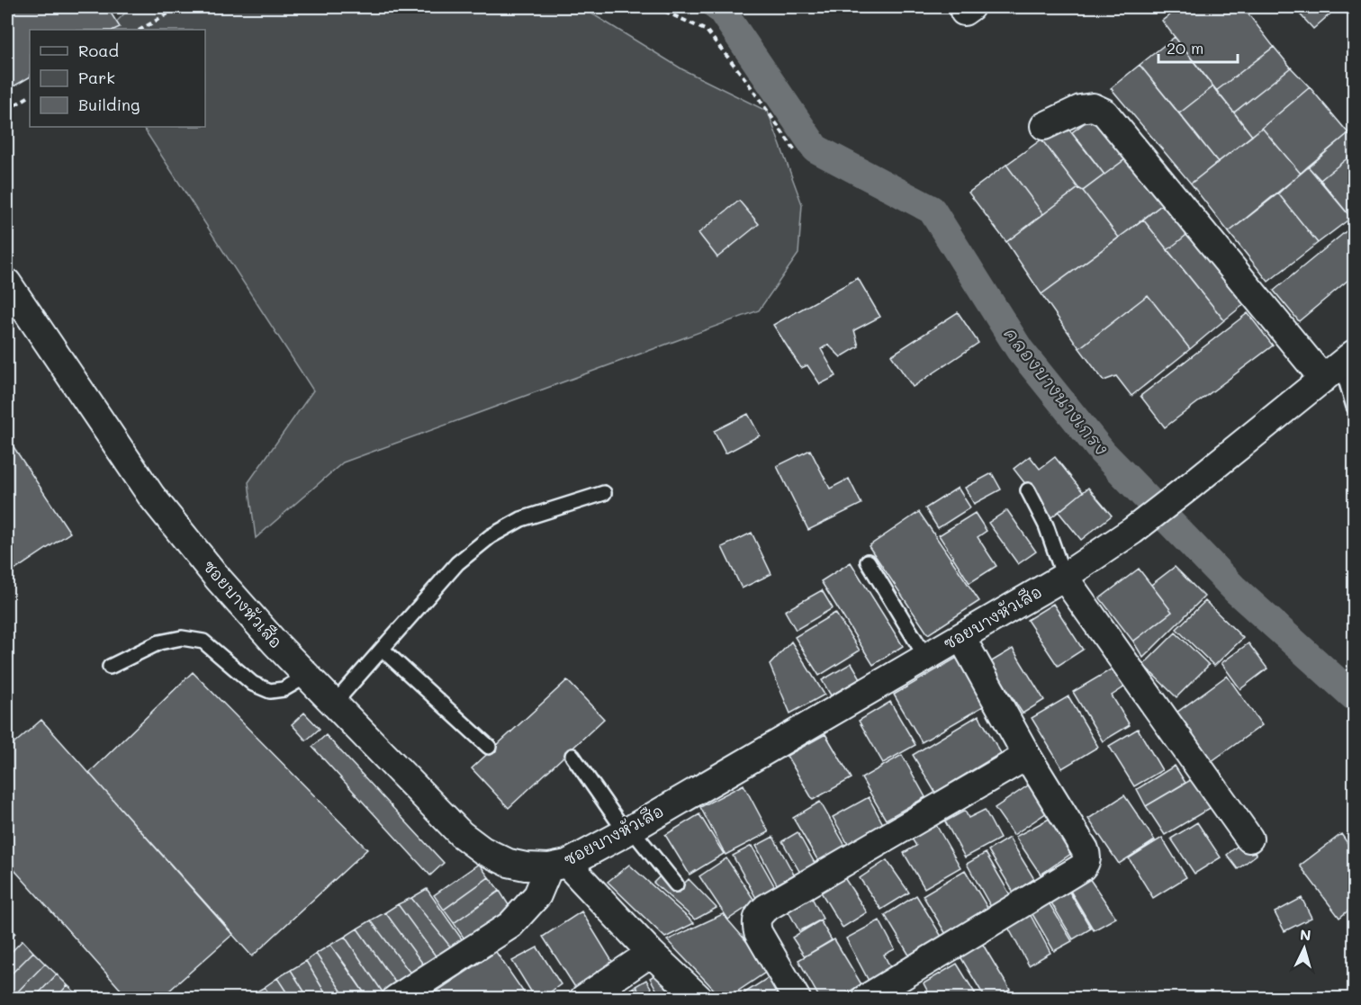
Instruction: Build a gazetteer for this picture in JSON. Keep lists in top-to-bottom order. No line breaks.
{"streets":{"street":["ซอยบางหัวเสือ"]},"water":["คลองบางนางเกรง"],"legend":["Road","Park","Building"],"scale_bar":"20 m","north":"top"}
